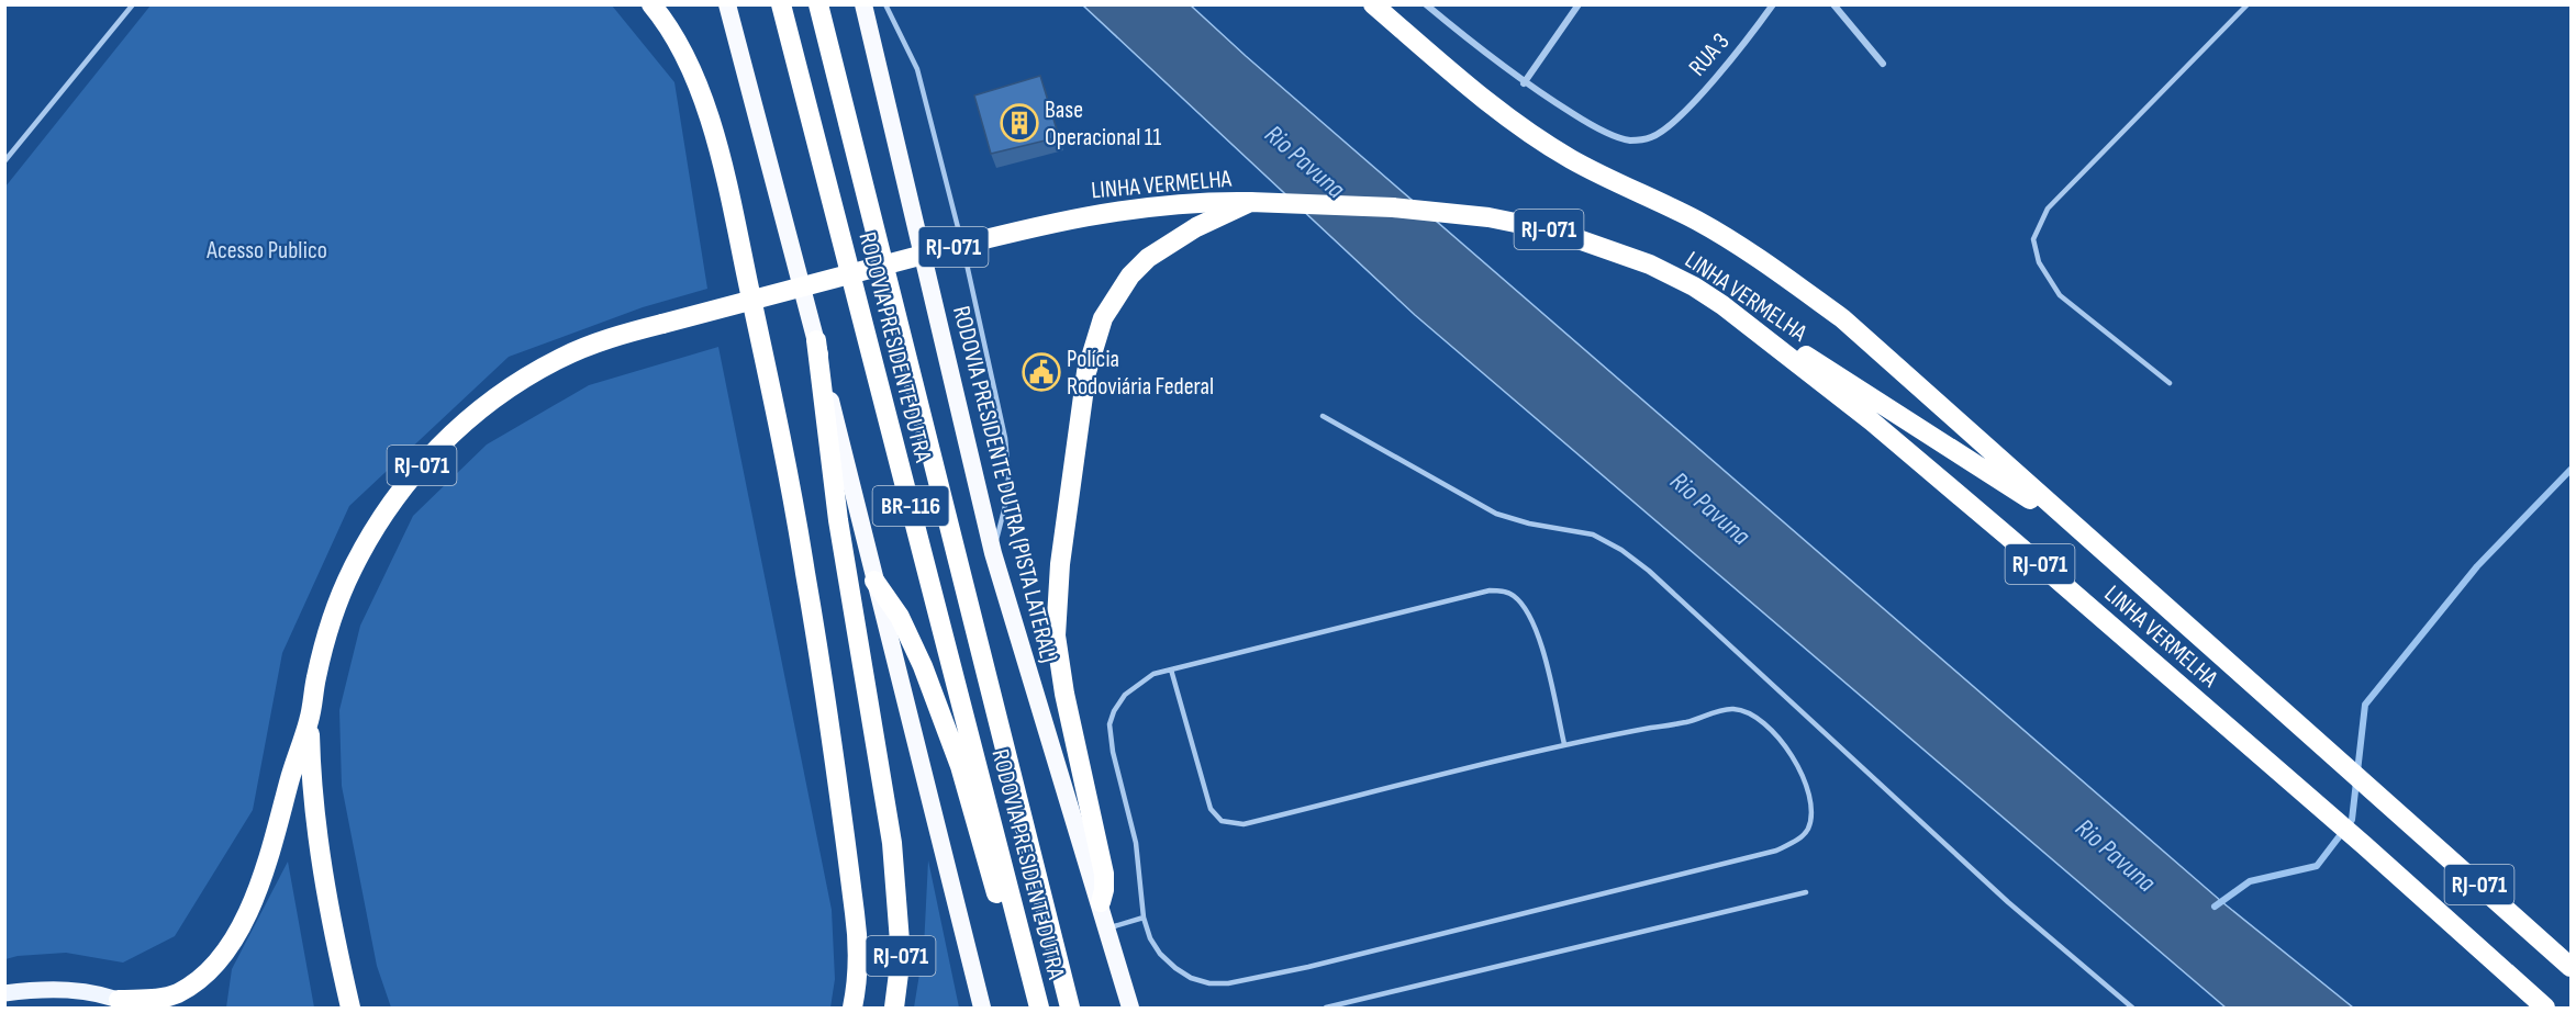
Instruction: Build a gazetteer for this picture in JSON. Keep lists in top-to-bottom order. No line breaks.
{"streets":{"highway":["LINHA VERMELHA","RJ-071","RODOVIA PRESIDENTE DUTRA","RODOVIA PRESIDENTE DUTRA (PISTA LATERAL)","BR-116"],"street":["RUA 3"]},"crossings":[["LINHA VERMELHA","RJ-071"],["RJ-071","RODOVIA PRESIDENTE DUTRA (PISTA LATERAL)"],["RJ-071","BR-116"]],"water":["Rio Pavuna"],"parks":["Acesso Publico"],"places":{"building":["Base Operacional 11"],"public building":["Polícia Rodoviária Federal"]}}
